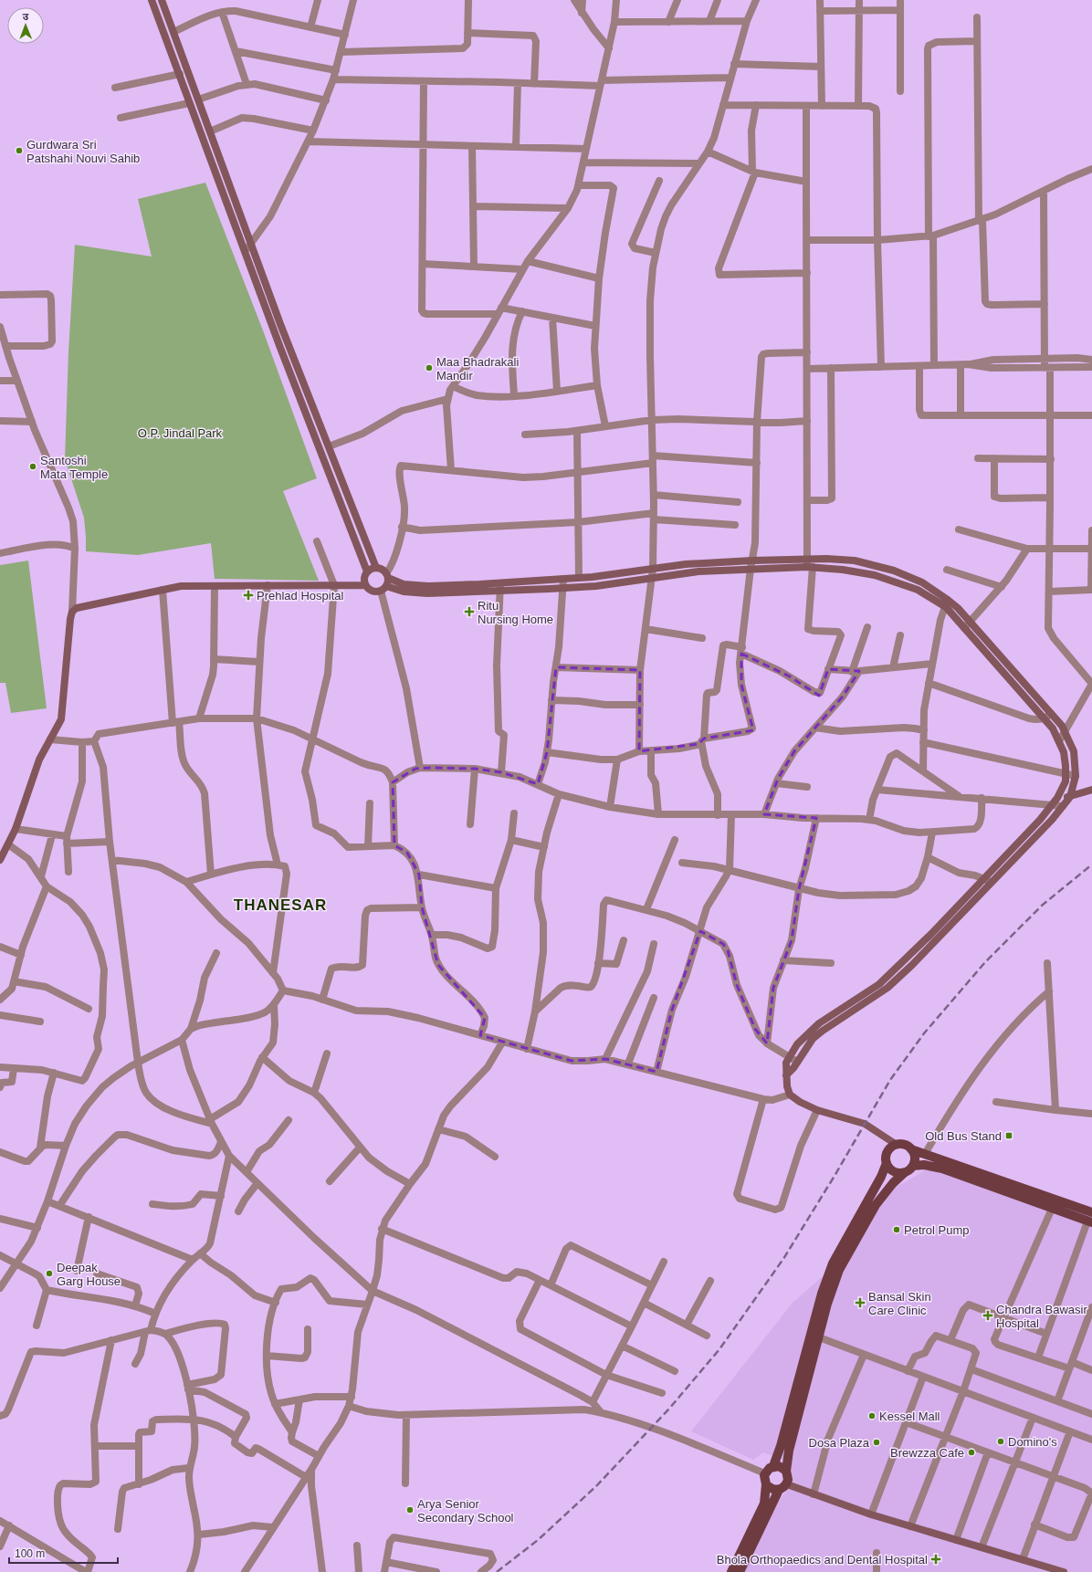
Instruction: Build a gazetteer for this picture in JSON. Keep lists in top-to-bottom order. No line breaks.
{"districts":["THANESAR"],"parks":["O.P. Jindal Park"],"places":{"other":["Gurdwara Sri Patshahi Nouvi Sahib","Maa Bhadrakali Mandir","Santoshi Mata Temple","Petrol Pump","Deepak Garg House","Kessel Mall","Domino's","Dosa Plaza","Brewzza Cafe","Arya Senior Secondary School"],"health":["Prehlad Hospital","Ritu Nursing Home","Bansal Skin Care Clinic","Chandra Bawasir Hospital","Bhola Orthopaedics and Dental Hospital"],"transit":["Old Bus Stand"]},"scale_bar":"100 m","north":"top"}
